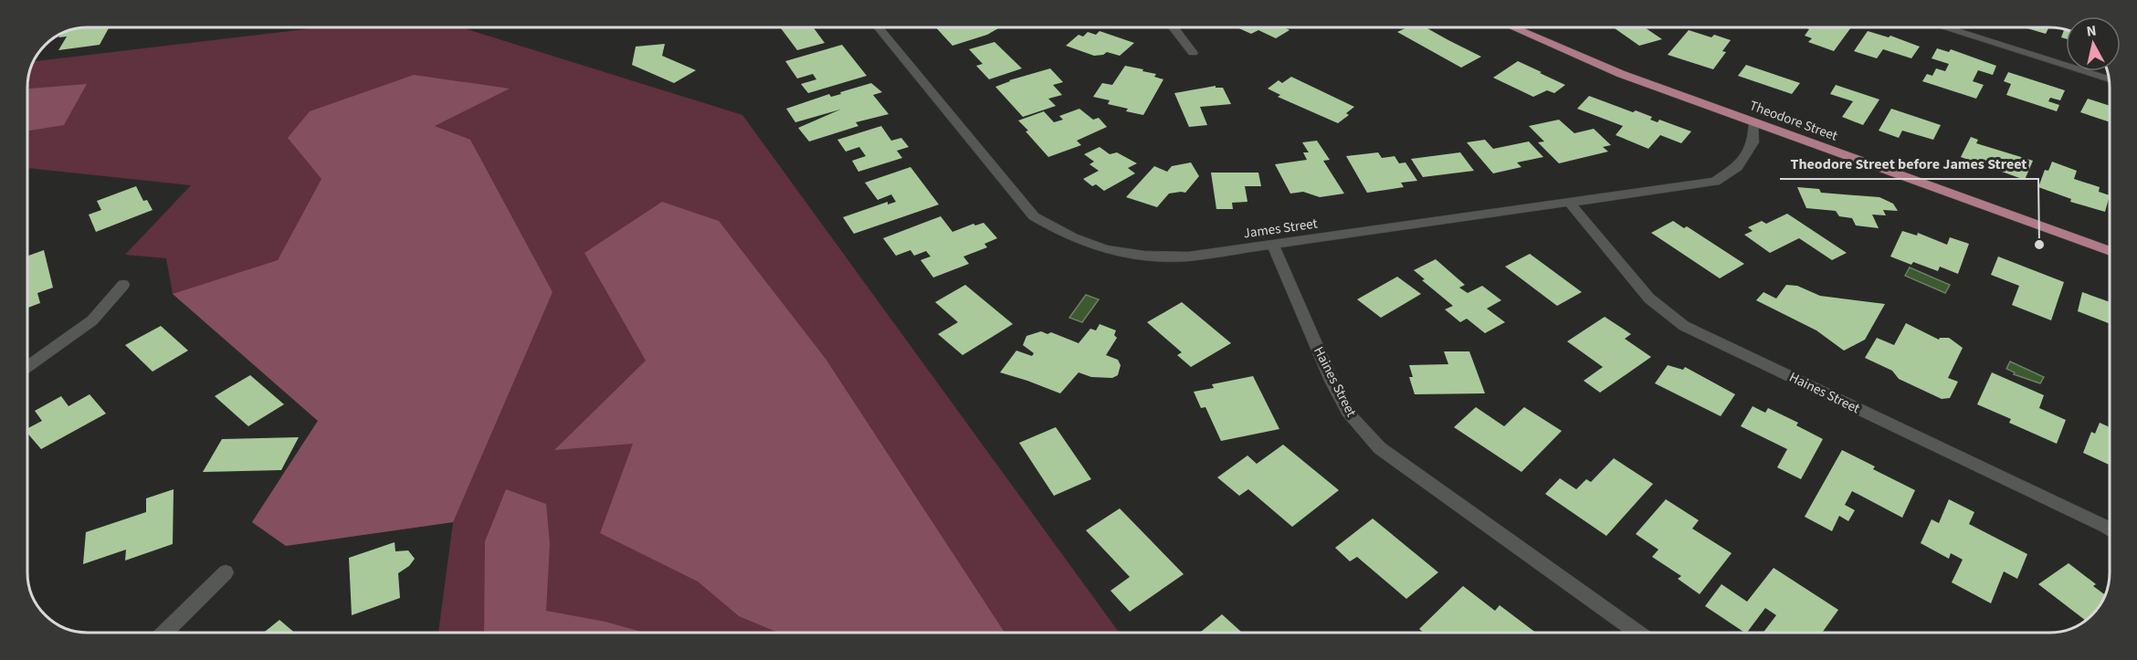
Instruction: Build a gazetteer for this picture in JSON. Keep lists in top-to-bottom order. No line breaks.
{"streets":{"main road":["Theodore Street"],"street":["James Street","Haines Street"]},"crossings":[["Theodore Street","James Street"],["James Street","Haines Street"]],"places":["Theodore Street before James Street"],"north":"top"}
